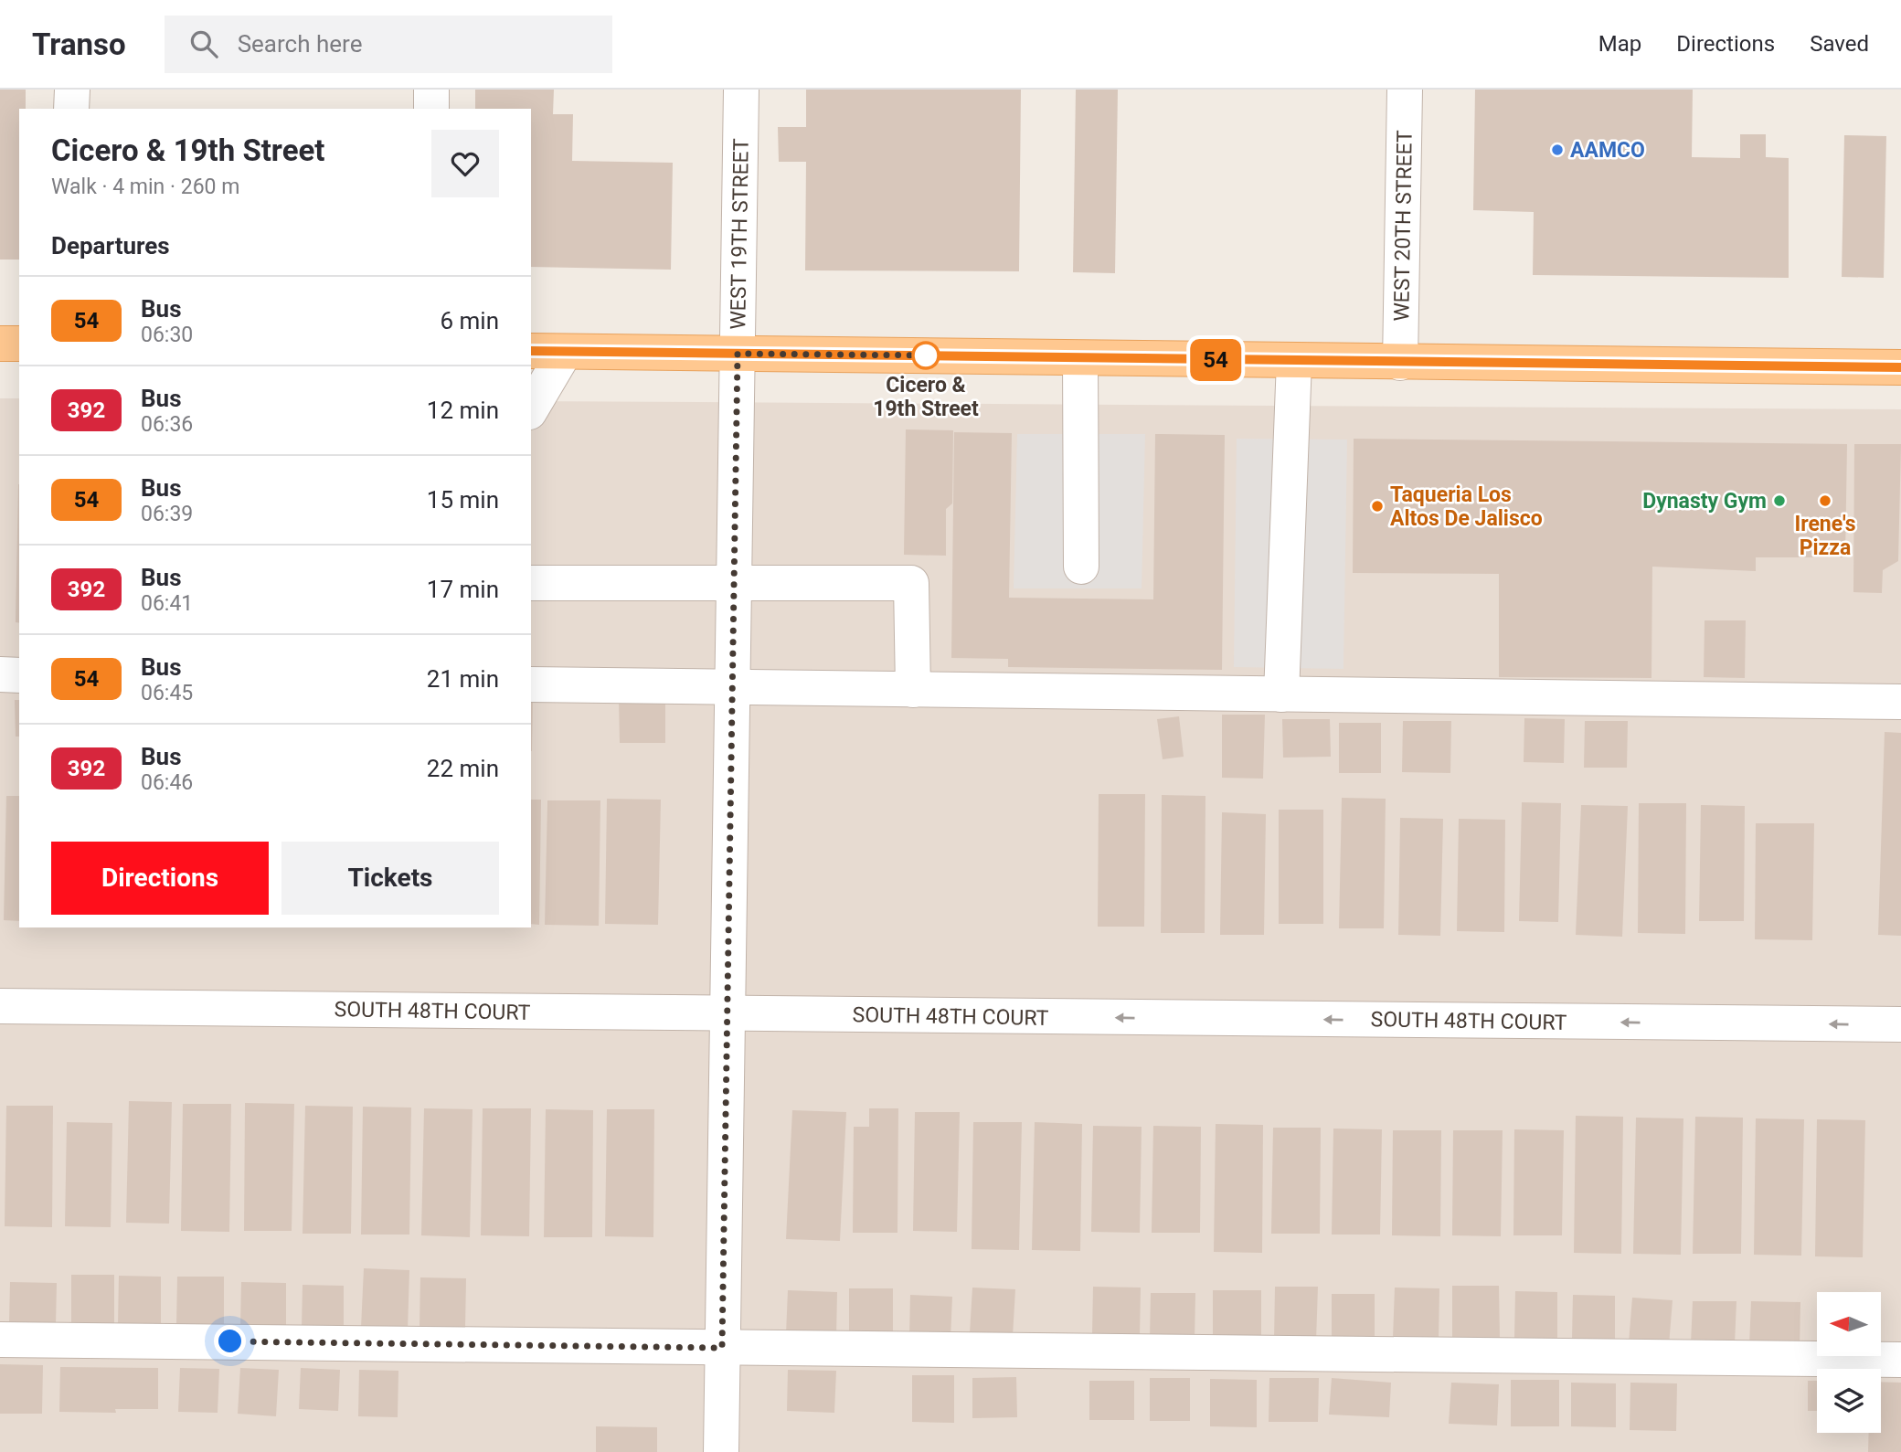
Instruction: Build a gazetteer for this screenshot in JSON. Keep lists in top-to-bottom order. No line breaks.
{"streets":{"street":["WEST 20TH STREET","WEST 19TH STREET","SOUTH 48TH COURT"]},"crossings":[["WEST 19TH STREET","SOUTH 48TH COURT"]],"one_way":["SOUTH 48TH COURT"],"places":["AAMCO","Cicero & 19th Street","Dynasty Gym","Irene's Pizza","Taqueria Los Altos De Jalisco"],"lines":["bus line 54"],"north":"left","page":{"header":"Transo","search":"Search here","nav":["Map","Directions","Saved"],"on_map":"54","heading":[["Cicero & 19th Street","Walk · 4 min · 260 m"],"Departures"],"list":[{"mark":"54","name":"Bus","note":"06:30","value":"6 min"},{"mark":"392","name":"Bus","note":"06:36","value":"12 min"},{"mark":"54","name":"Bus","note":"06:39","value":"15 min"},{"mark":"392","name":"Bus","note":"06:41","value":"17 min"},{"mark":"54","name":"Bus","note":"06:45","value":"21 min"},{"mark":"392","name":"Bus","note":"06:46","value":"22 min"}],"buttons":["Directions","Tickets"]}}
